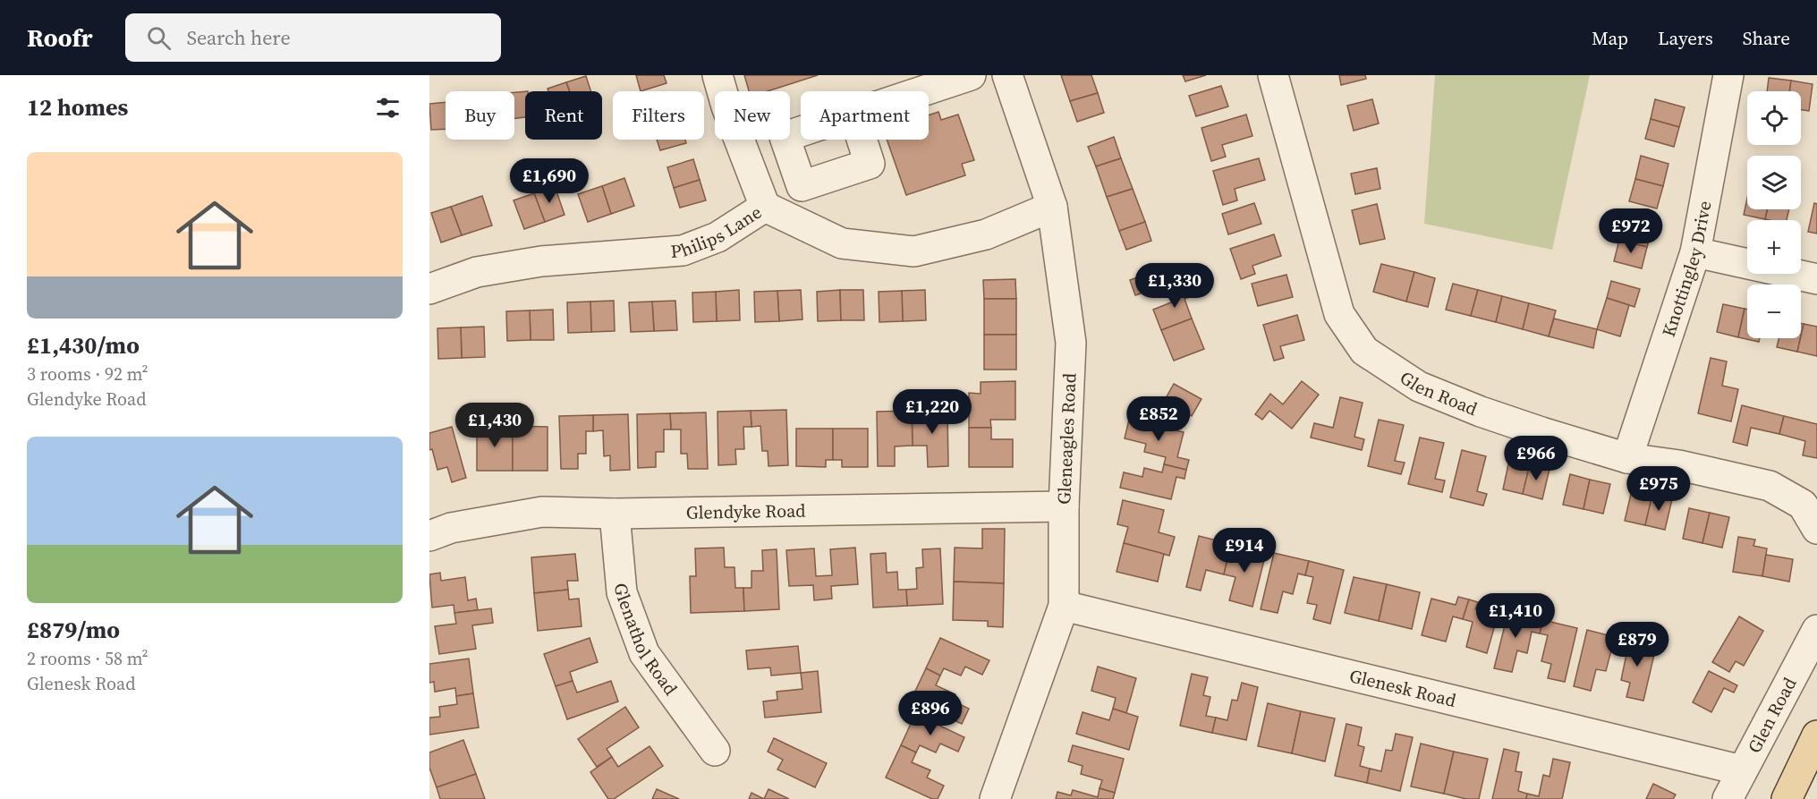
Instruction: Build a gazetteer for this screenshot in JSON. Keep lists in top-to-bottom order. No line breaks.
{"streets":{"street":["Philips Lane","Knottingley Drive","Glen Road","Gleneagles Road","Glendyke Road","Glenathol Road","Glenesk Road"]},"crossings":[["Philips Lane","Gleneagles Road"],["Knottingley Drive","Glen Road"],["Glen Road","Glenesk Road"],["Gleneagles Road","Glendyke Road"],["Gleneagles Road","Glenesk Road"],["Glendyke Road","Glenathol Road"]],"page":{"header":"Roofr","search":"Search here","nav":["Map","Layers","Share"],"heading":"12 homes","map_buttons":["+","−"],"chip":["Buy","Rent","Filters","New","Apartment"],"list":[{"name":"£1,430/mo","note":"3 rooms · 92 m² · Glendyke Road"},{"name":"£879/mo","note":"2 rooms · 58 m² · Glenesk Road"}],"price":["£1,690","£972","£1,330","£1,220","£852","£1,430","£966","£975","£914","£1,410","£879","£896"]}}
